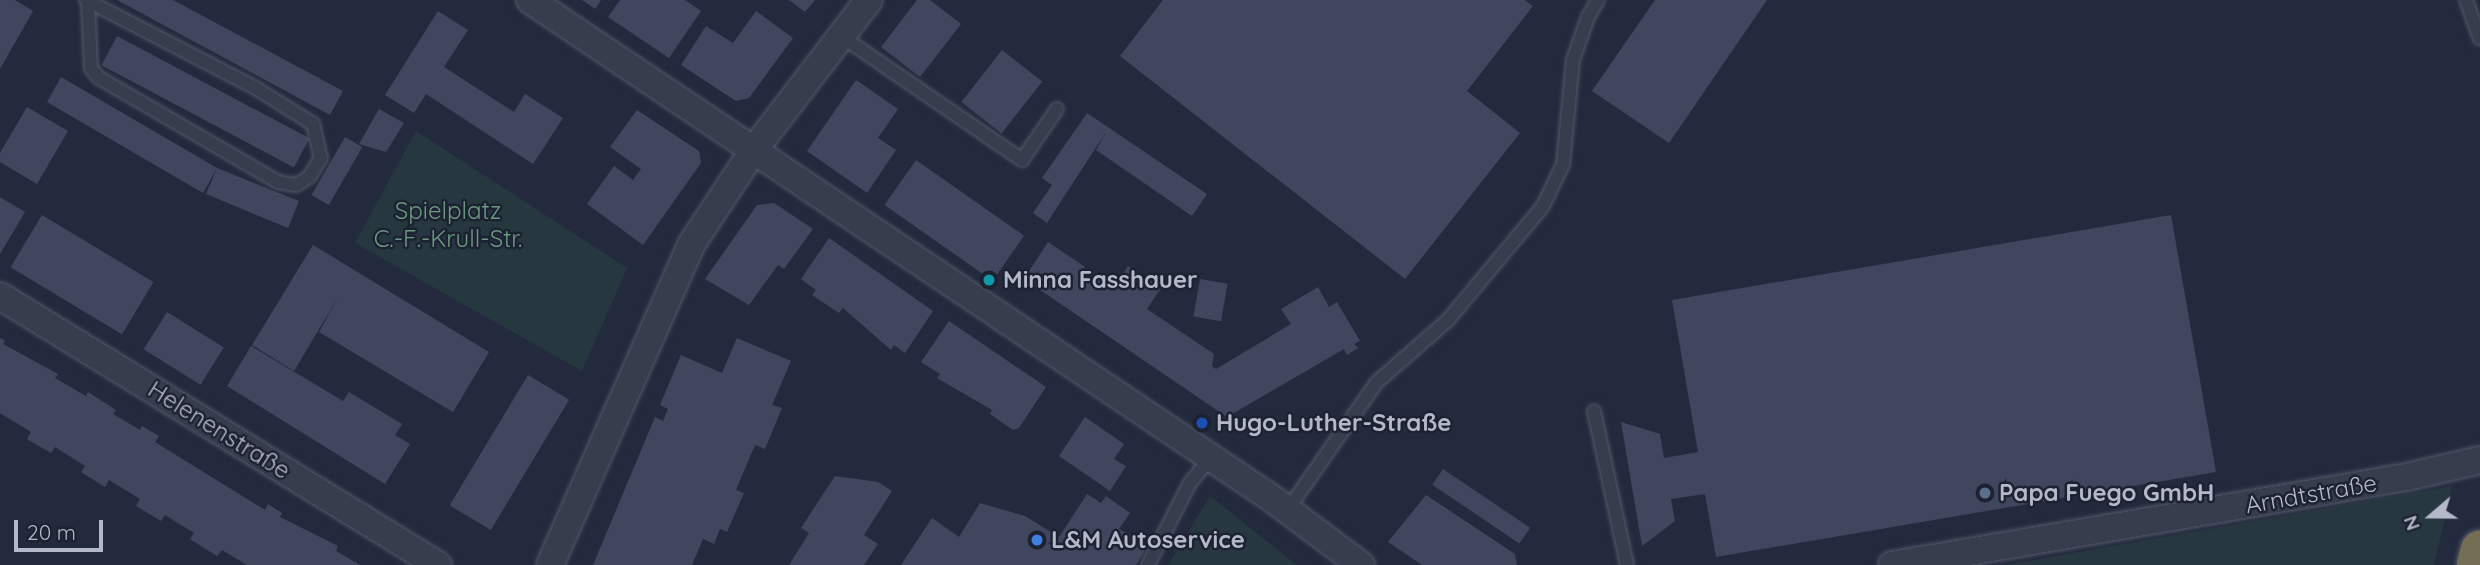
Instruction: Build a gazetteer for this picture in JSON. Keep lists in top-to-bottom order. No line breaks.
{"streets":{"street":["Helenenstraße","Arndtstraße"]},"parks":["Spielplatz C.-F.-Krull-Str."],"places":["Minna Fasshauer","Hugo-Luther-Straße","Papa Fuego GmbH","L&M Autoservice"],"scale_bar":"20 m","north":"left"}
